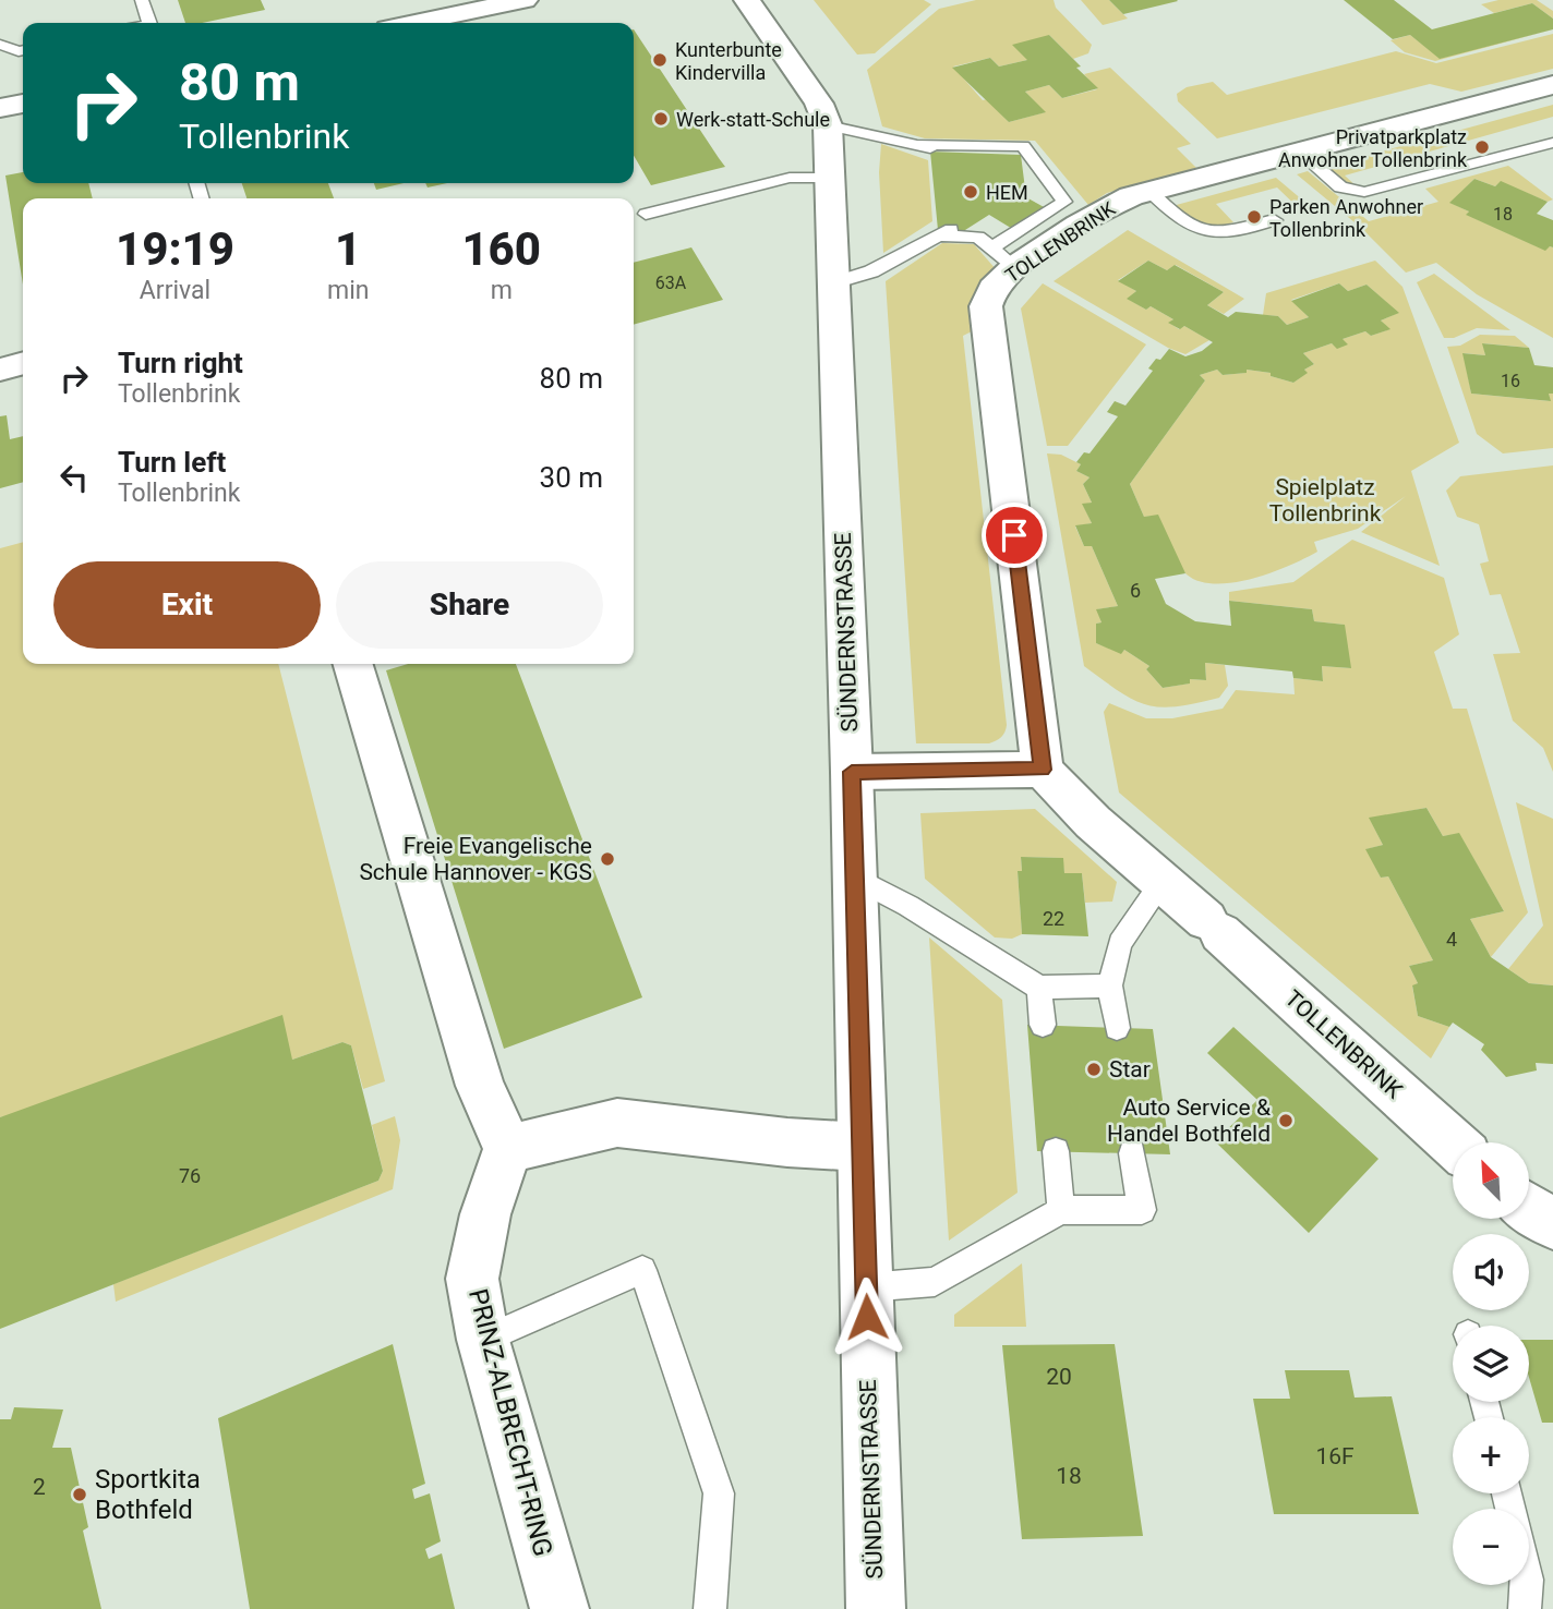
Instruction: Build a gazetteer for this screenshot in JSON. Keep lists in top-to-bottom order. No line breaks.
{"streets":{"street":["TOLLENBRINK","SÜNDERNSTRASSE","PRINZ-ALBRECHT-RING"]},"parks":["Spielplatz Tollenbrink"],"places":["Kunterbunte Kindervilla","Werk-statt-Schule","Privatparkplatz Anwohner Tollenbrink","HEM","Parken Anwohner Tollenbrink","Freie Evangelische Schule Hannover - KGS","Star","Auto Service & Handel Bothfeld","Sportkita Bothfeld"],"house_numbers":["18","63A","16","6","22","4","76","20","16F","18","2"],"north":"top left","page":{"turn":["80 m","Tollenbrink"],"eta":["19:19","Arrival","1","min","160","m"],"list":[{"name":"Turn right","note":"Tollenbrink","value":"80 m"},{"name":"Turn left","note":"Tollenbrink","value":"30 m"}],"buttons":["Exit","Share"],"map_buttons":["+","−"]}}
